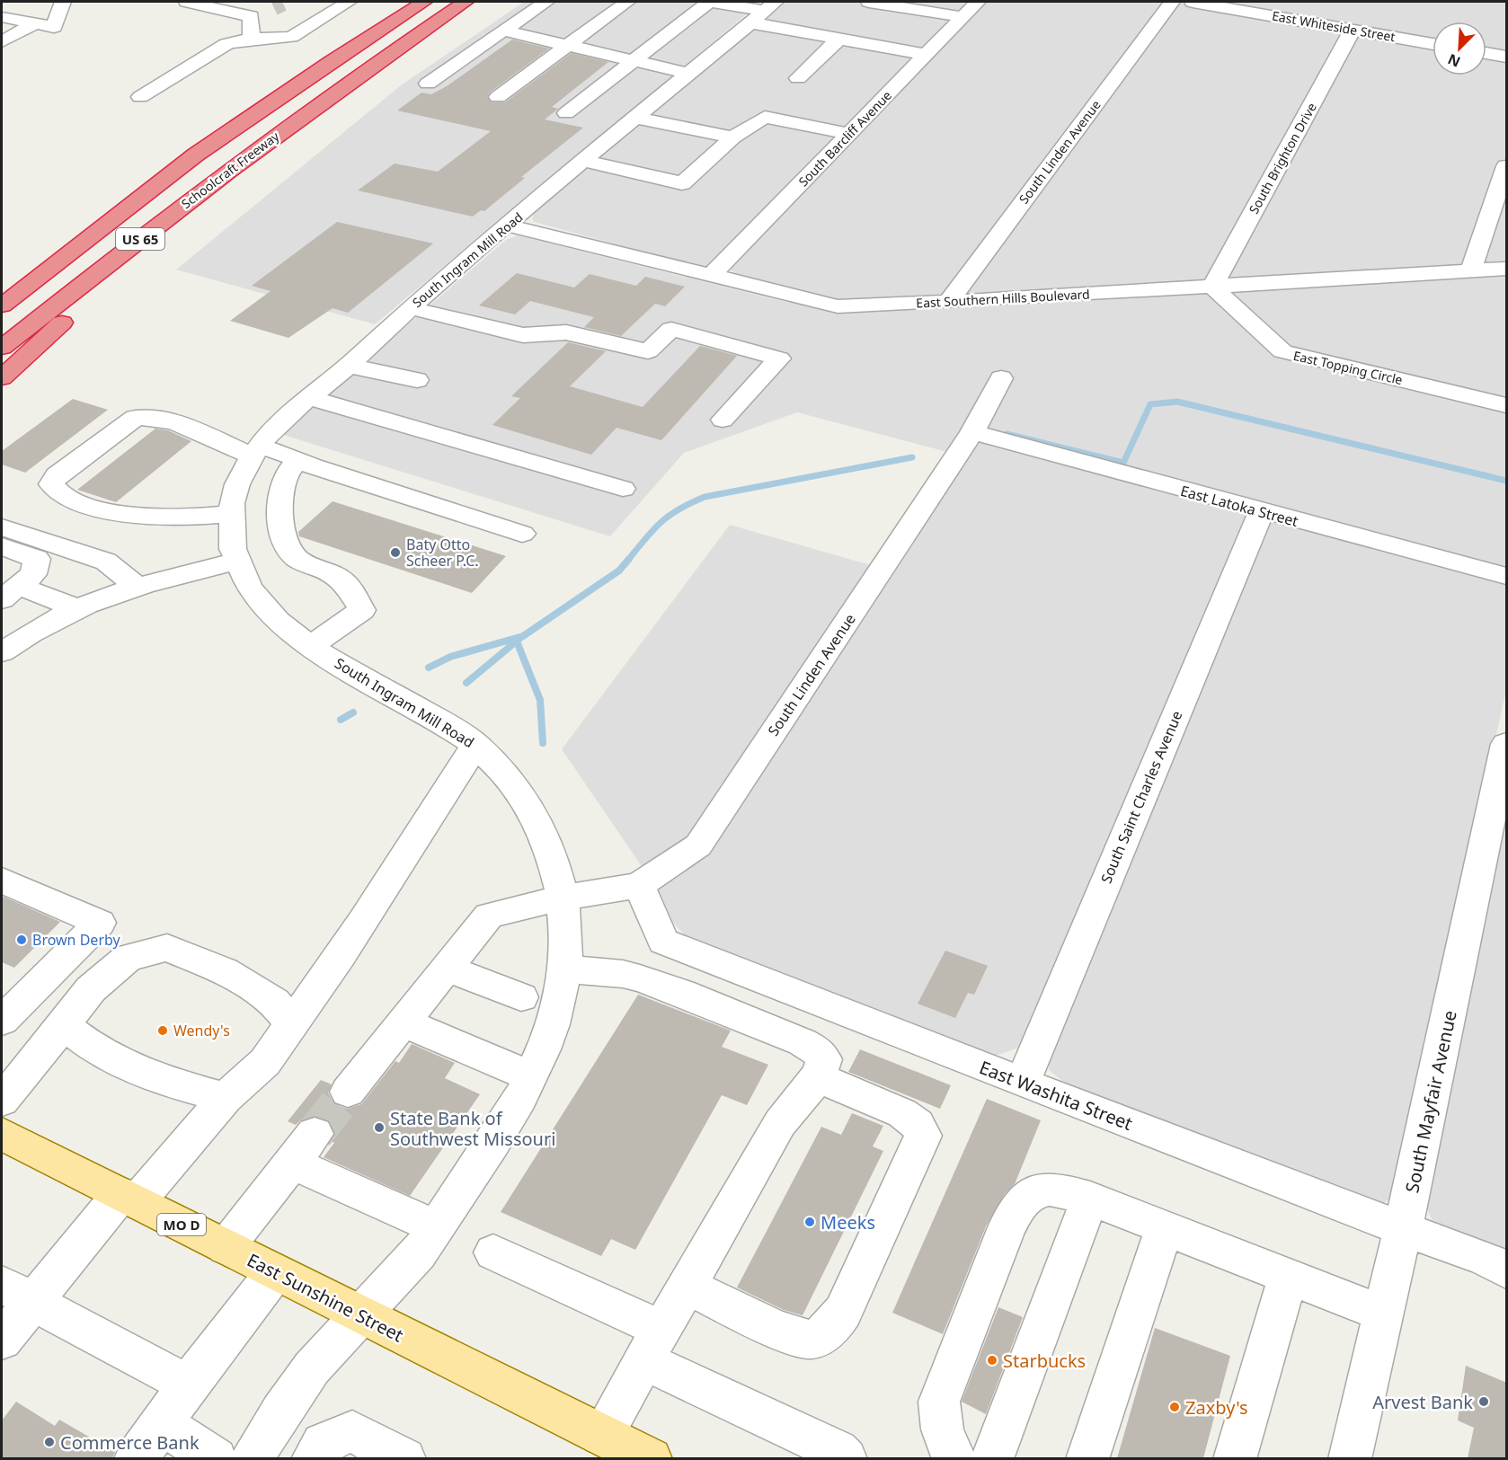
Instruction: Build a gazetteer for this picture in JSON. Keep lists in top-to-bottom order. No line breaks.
{"streets":{"highway":["Schoolcraft Freeway","US 65"],"main road":["MO D","East Sunshine Street"],"street":["East Whiteside Street","South Barcliff Avenue","South Linden Avenue","South Brighton Drive","South Ingram Mill Road","East Southern Hills Boulevard","East Topping Circle","East Latoka Street","South Saint Charles Avenue","East Washita Street","South Mayfair Avenue"]},"crossings":[["East Whiteside Street","South Brighton Drive"],["South Barcliff Avenue","East Southern Hills Boulevard"],["South Linden Avenue","South Ingram Mill Road"],["South Linden Avenue","East Southern Hills Boulevard"],["South Linden Avenue","East Latoka Street"],["South Linden Avenue","East Washita Street"],["South Brighton Drive","East Southern Hills Boulevard"],["South Brighton Drive","East Topping Circle"],["South Ingram Mill Road","East Southern Hills Boulevard"],["South Ingram Mill Road","East Sunshine Street"],["East Southern Hills Boulevard","East Topping Circle"],["East Latoka Street","South Saint Charles Avenue"],["South Saint Charles Avenue","East Washita Street"],["East Washita Street","South Mayfair Avenue"]],"places":["Baty Otto Scheer P.C.","Brown Derby","Wendy's","State Bank of Southwest Missouri","Meeks","Starbucks","Arvest Bank","Zaxby's","Commerce Bank"],"north":"bottom left"}
